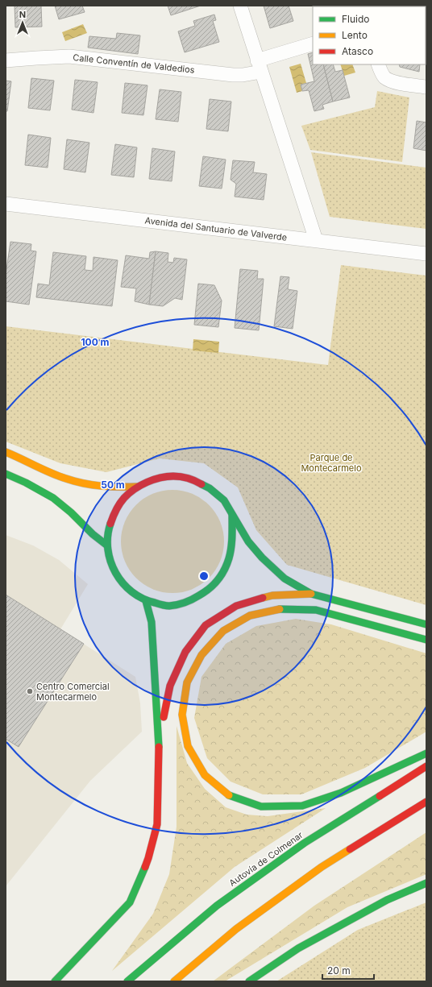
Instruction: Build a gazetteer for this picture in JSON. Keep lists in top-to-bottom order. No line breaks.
{"streets":{"main road":["Autovía de Colmenar"],"street":["Calle Conventín de Valdedios","Avenida del Santuario de Valverde"]},"parks":["Parque de Montecarmelo"],"places":["Centro Comercial Montecarmelo"],"legend":["Fluido","Lento","Atasco"],"scale_bar":"20 m","north":"top","rings":["100 m","50 m"]}
